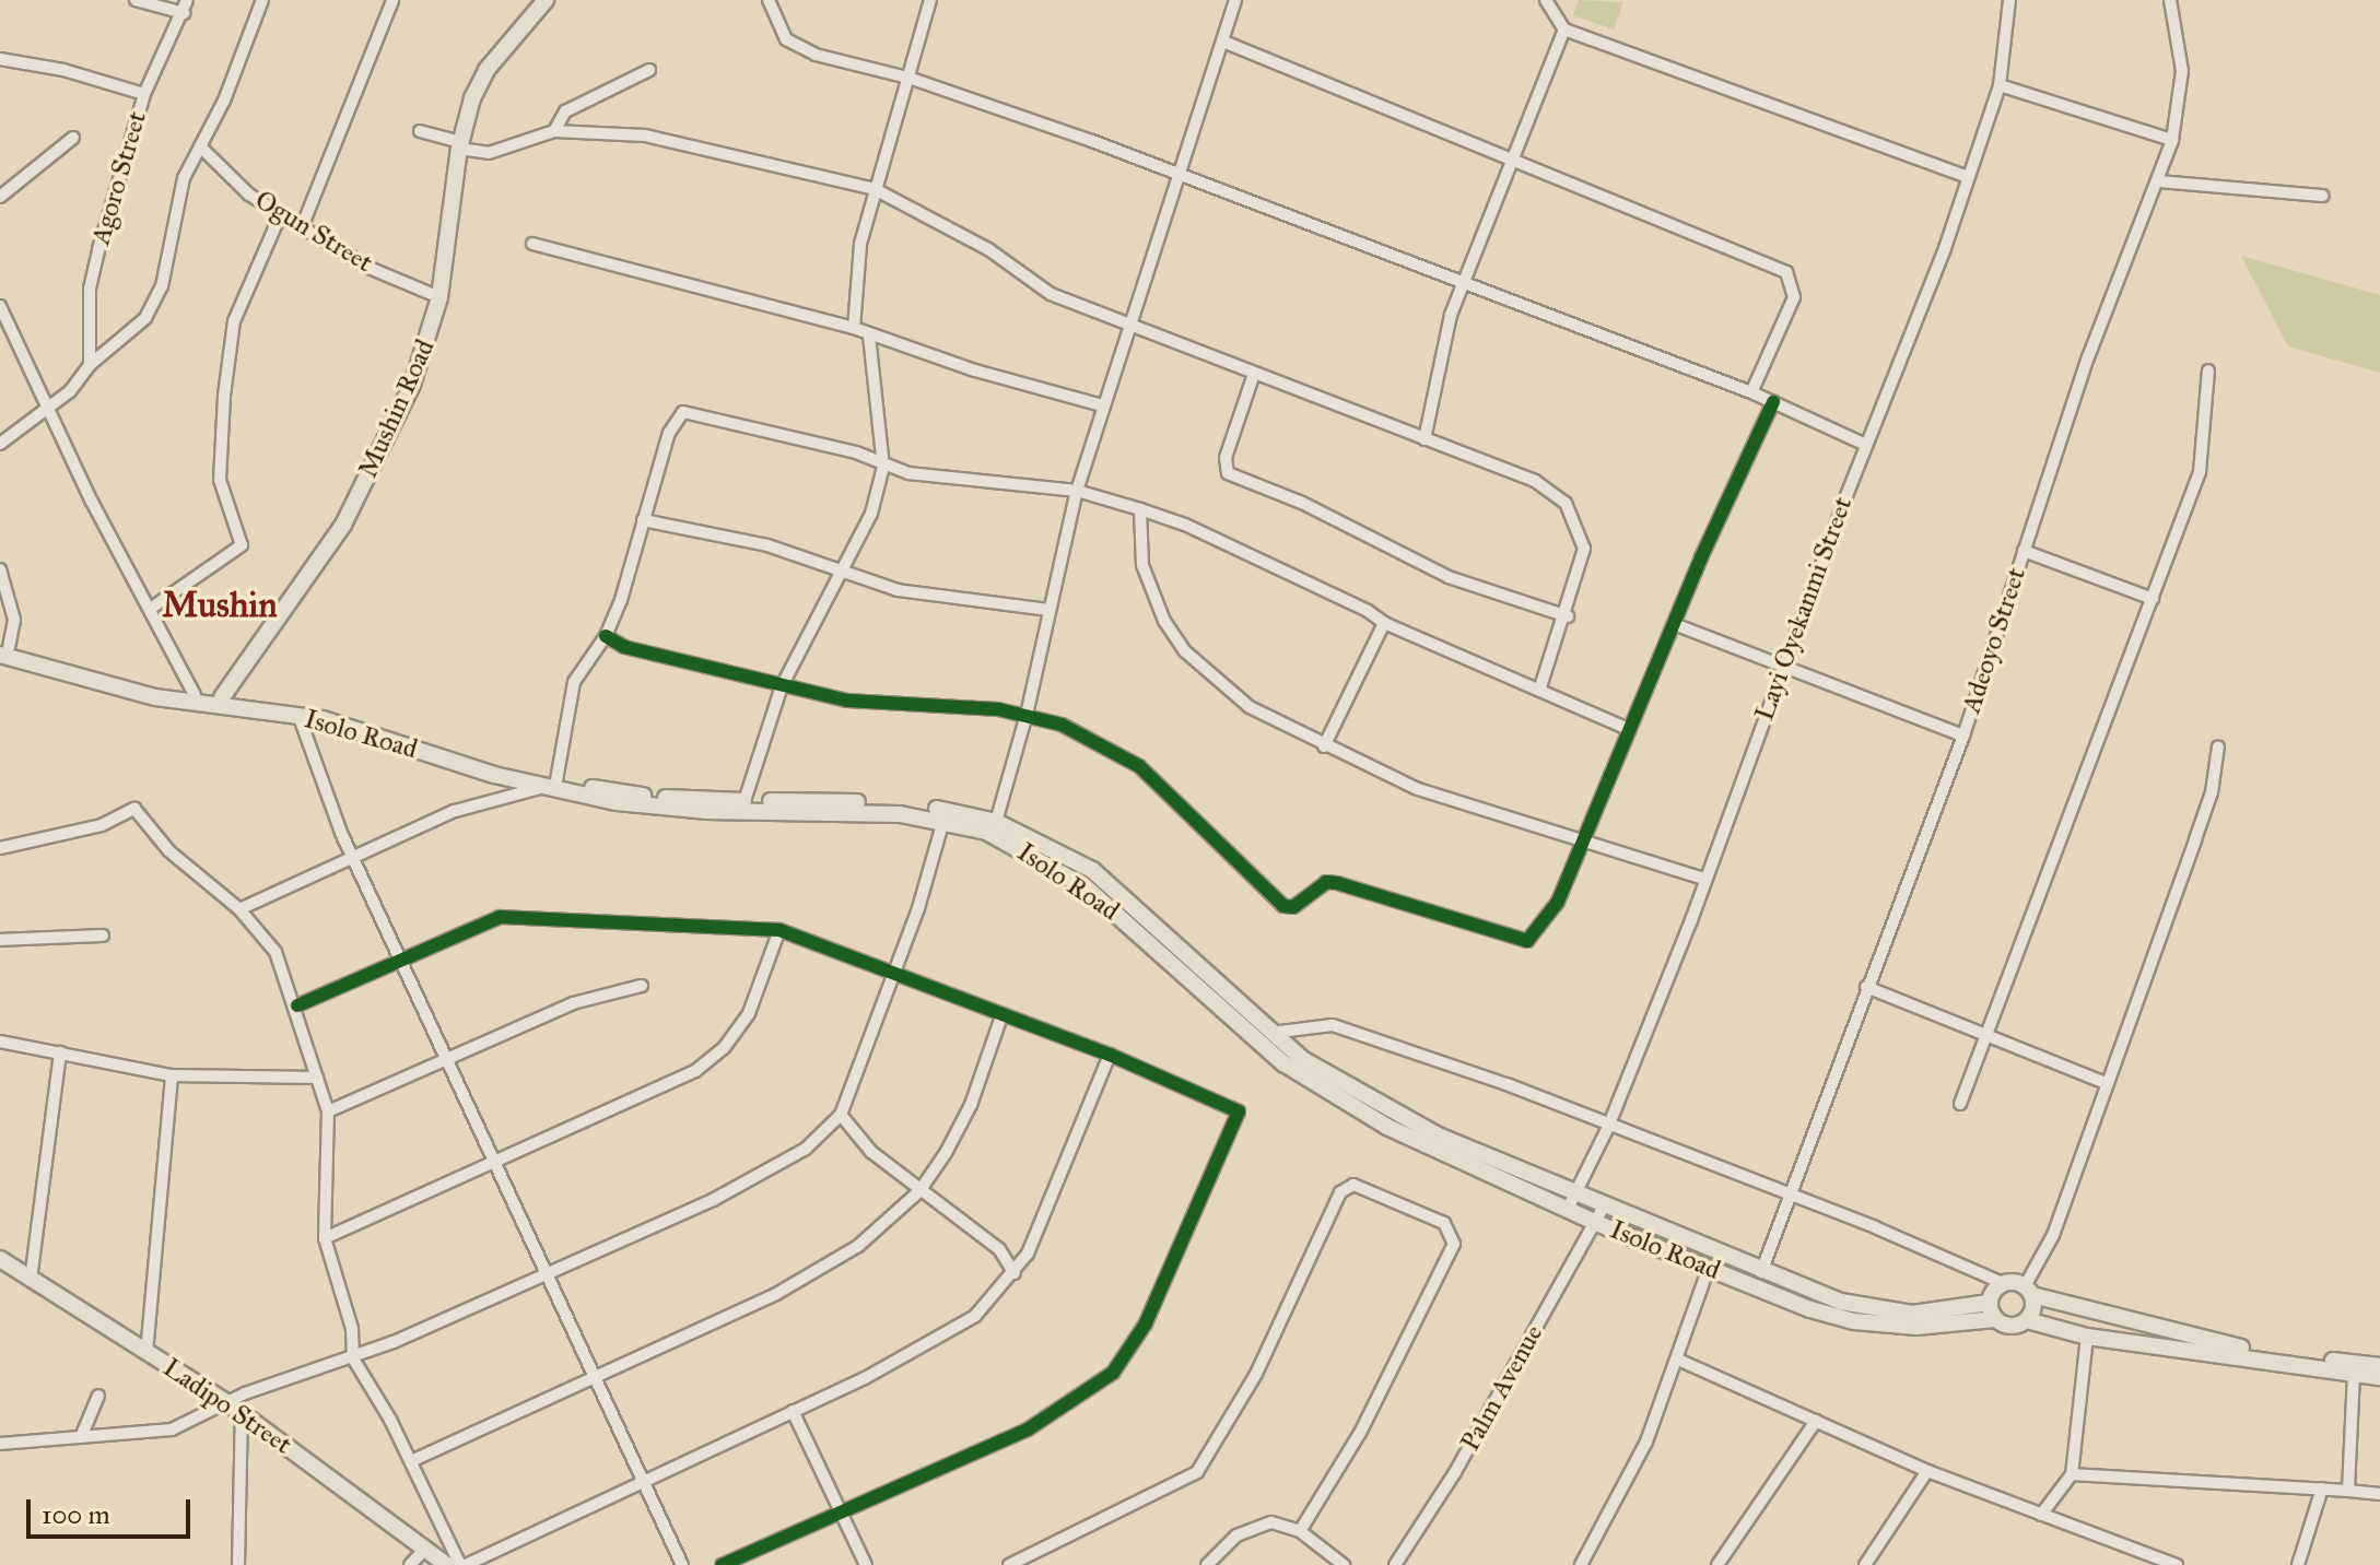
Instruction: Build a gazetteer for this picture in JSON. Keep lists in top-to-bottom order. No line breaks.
{"streets":{"main road":["Mushin Road","Isolo Road","Ladipo Street"],"street":["Agoro Street","Ogun Street","Layi Oyekanmi Street","Adeoyo Street","Palm Avenue"]},"crossings":[["Ogun Street","Mushin Road"],["Mushin Road","Isolo Road"],["Layi Oyekanmi Street","Isolo Road"],["Adeoyo Street","Isolo Road"],["Isolo Road","Palm Avenue"]],"districts":["Mushin"],"scale_bar":"100 m"}
